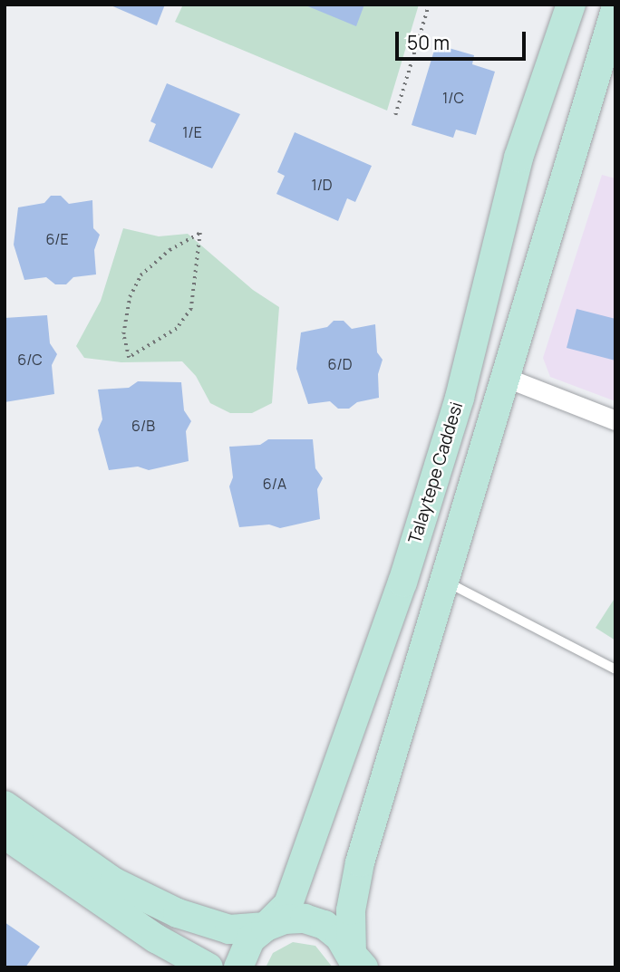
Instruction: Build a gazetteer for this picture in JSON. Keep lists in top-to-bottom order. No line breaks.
{"streets":{"main road":["Talaytepe Caddesi"]},"house_numbers":["1/C","1/E","1/D","6/E","6/C","6/D","6/B","6/A"],"scale_bar":"50 m"}
